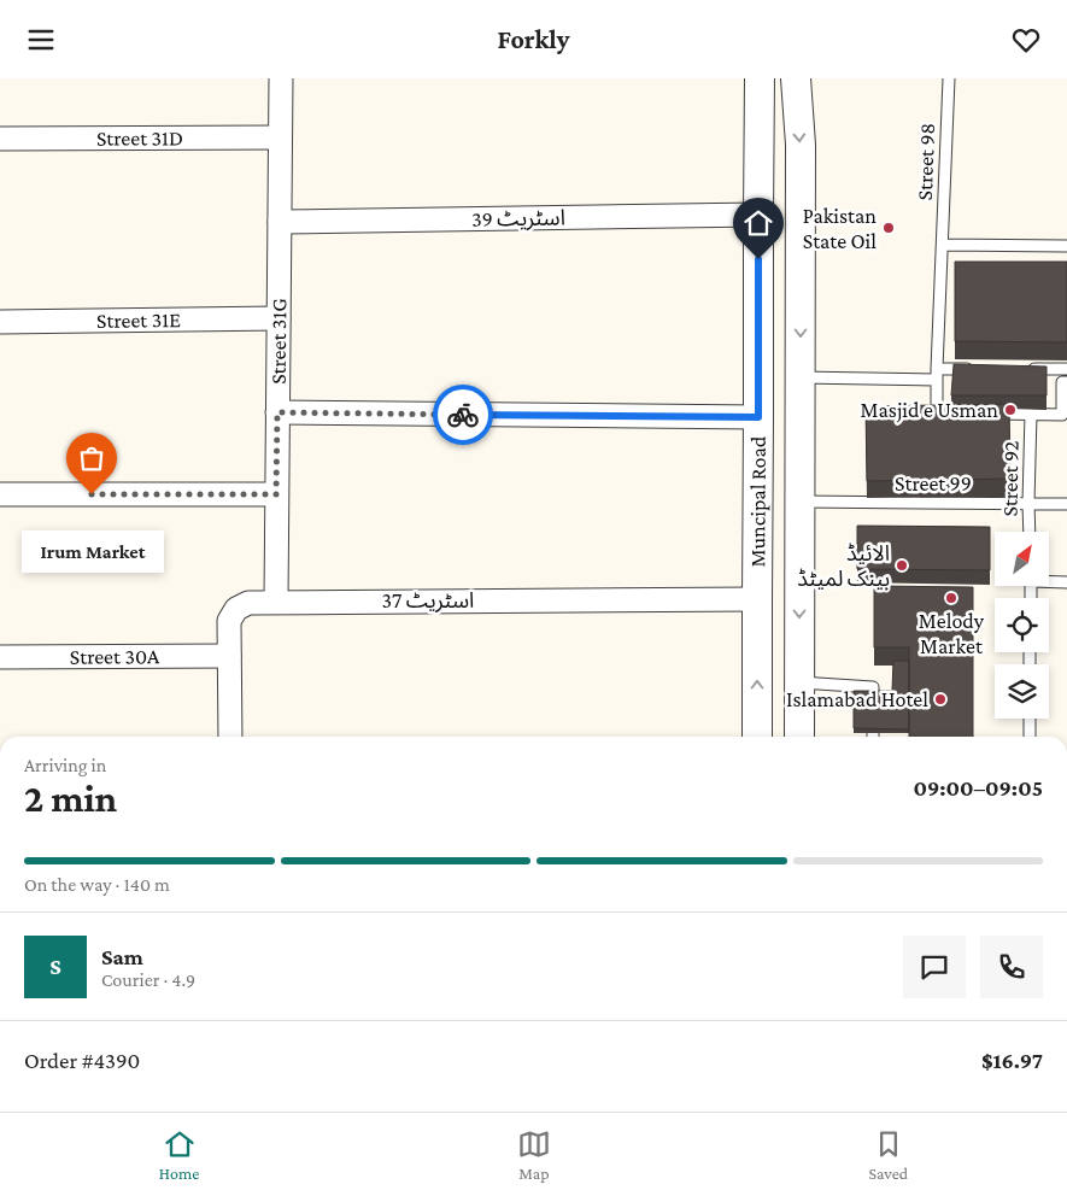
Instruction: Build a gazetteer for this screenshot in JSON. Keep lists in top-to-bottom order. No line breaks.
{"streets":{"street":["Street 31D","اسٹریٹ 39","Street 31E","Street 31G","Muncipal Road","اسٹریٹ 37","Street 30A"],"lane":["Street 98","Street 92","Street 99"]},"crossings":[["Street 31D","Street 31G"],["اسٹریٹ 39","Street 31G"],["اسٹریٹ 39","Muncipal Road"],["Street 31E","Street 31G"],["Street 31G","اسٹریٹ 37"],["Street 92","Street 99"],["Muncipal Road","اسٹریٹ 37"],["اسٹریٹ 37","Street 30A"]],"places":["Pakistan State Oil","Masjid e Usman","Irum Market","الائیڈ بینک لمیٹڈ","Melody Market","Islamabad Hotel"],"north":"top right","page":{"header":"Forkly","bubble":"Irum Market","heading":["2 min","Arriving in","09:00–09:05"],"panel":["Sam","Courier · 4.9","Order #4390","$16.97"],"bar":"On the way · 140 m","round":"S","tabs":["Home","Map","Saved"]}}
